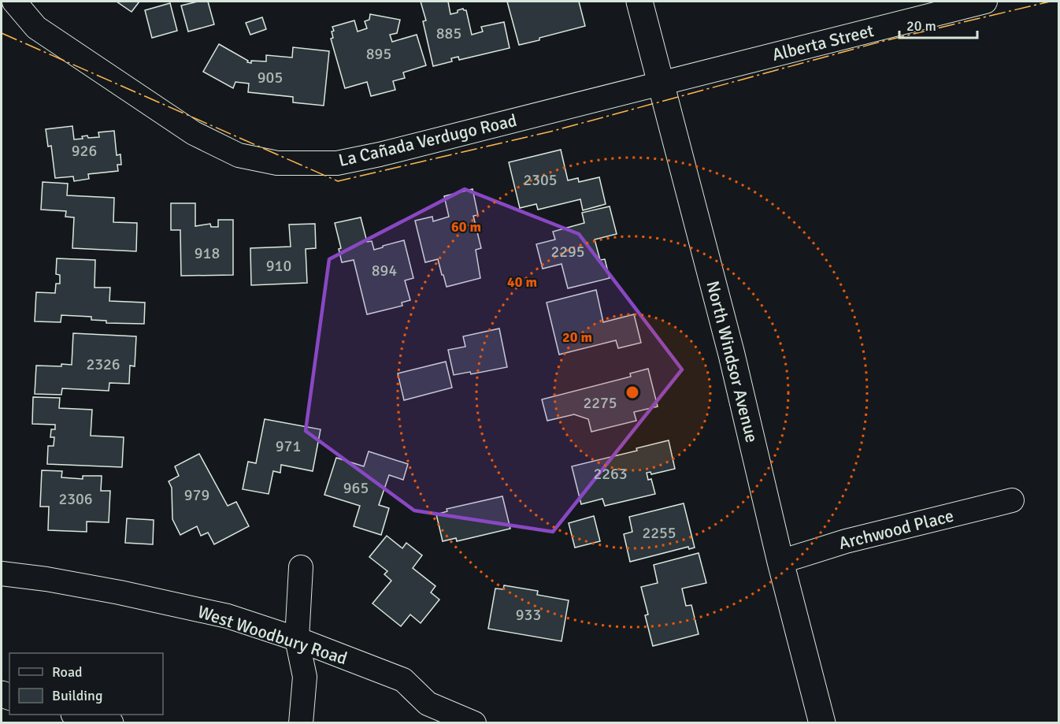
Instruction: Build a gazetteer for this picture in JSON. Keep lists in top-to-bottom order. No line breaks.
{"streets":{"street":["Alberta Street","La Cañada Verdugo Road","North Windsor Avenue","Archwood Place","West Woodbury Road"]},"crossings":[["Alberta Street","La Cañada Verdugo Road"],["Alberta Street","North Windsor Avenue"],["La Cañada Verdugo Road","North Windsor Avenue"],["North Windsor Avenue","Archwood Place"]],"house_numbers":["885","895","905","926","2305","2295","918","910","894","2326","2275","971","2263","965","979","2306","2255","933"],"legend":["Road","Building"],"scale_bar":"20 m","rings":["60 m","40 m","20 m"]}
